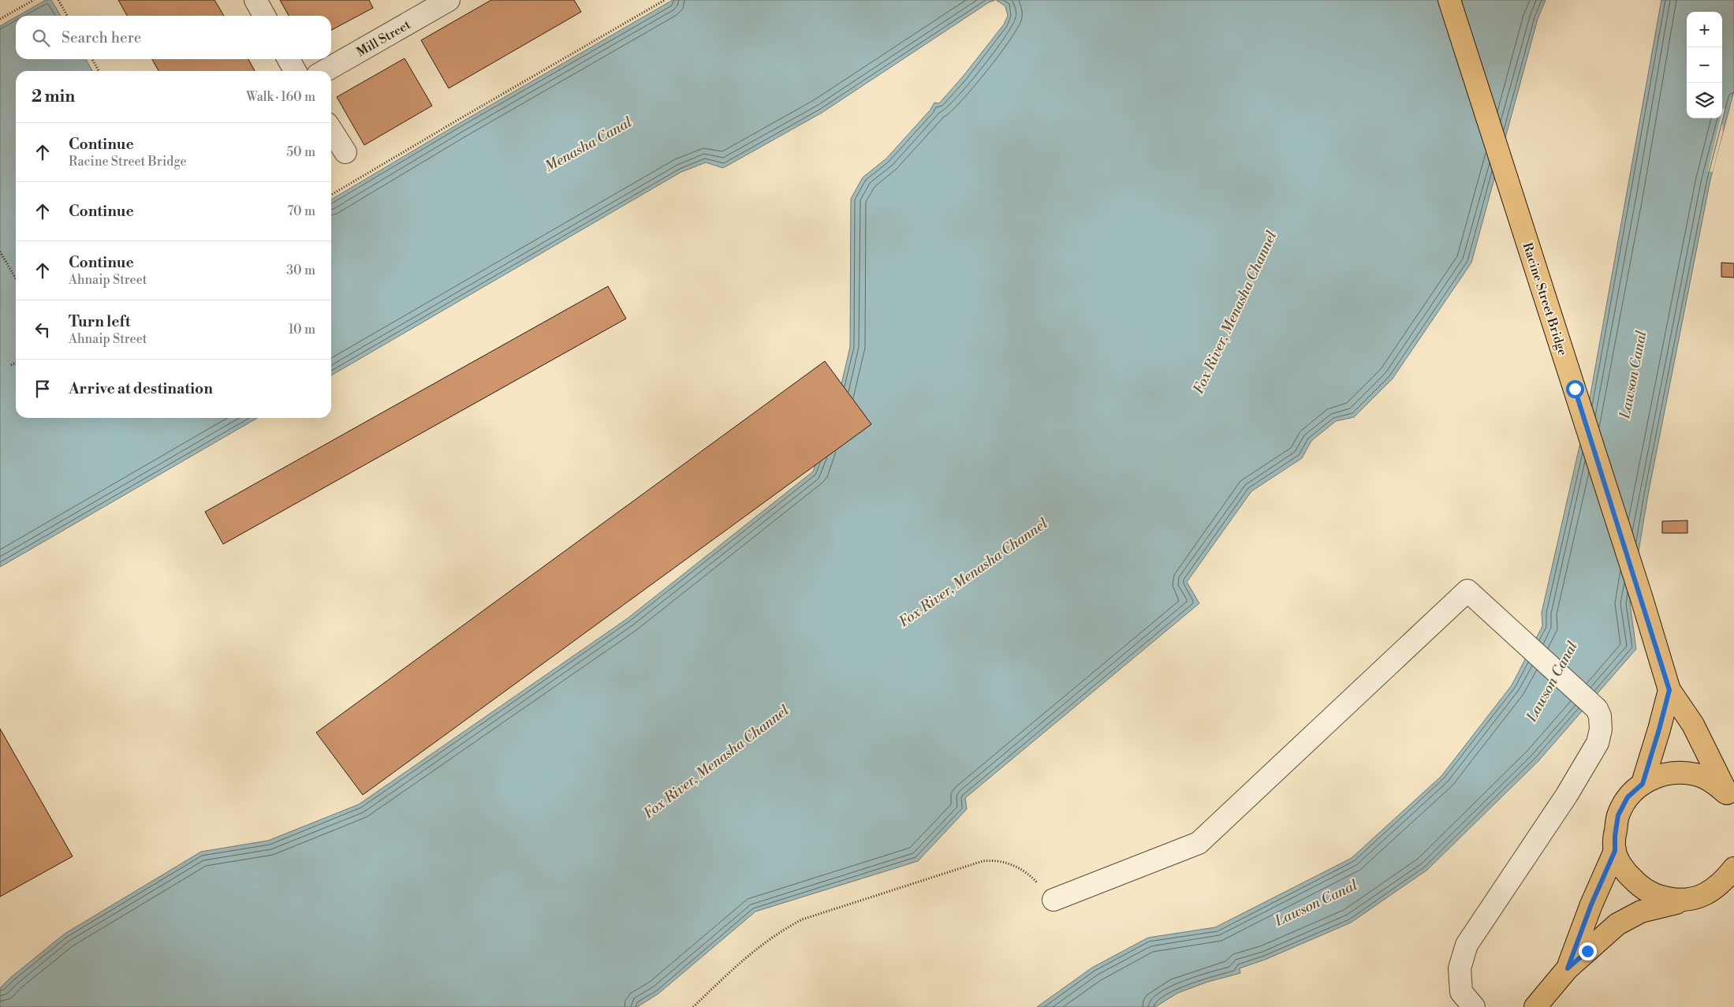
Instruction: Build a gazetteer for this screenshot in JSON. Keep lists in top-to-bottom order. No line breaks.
{"streets":{"main road":["Racine Street Bridge"],"street":["Mill Street"]},"water":["Menasha Canal","Fox River, Menasha Channel","Lawson Canal"],"page":{"map_buttons":["+","−"],"search":"Search here","heading":["2 min","Walk · 160 m"],"list":[["Continue","Racine Street Bridge","50 m"],["Continue","70 m"],["Continue","Ahnaip Street","30 m"],["Turn left","Ahnaip Street","10 m"],"Arrive at destination"]}}
